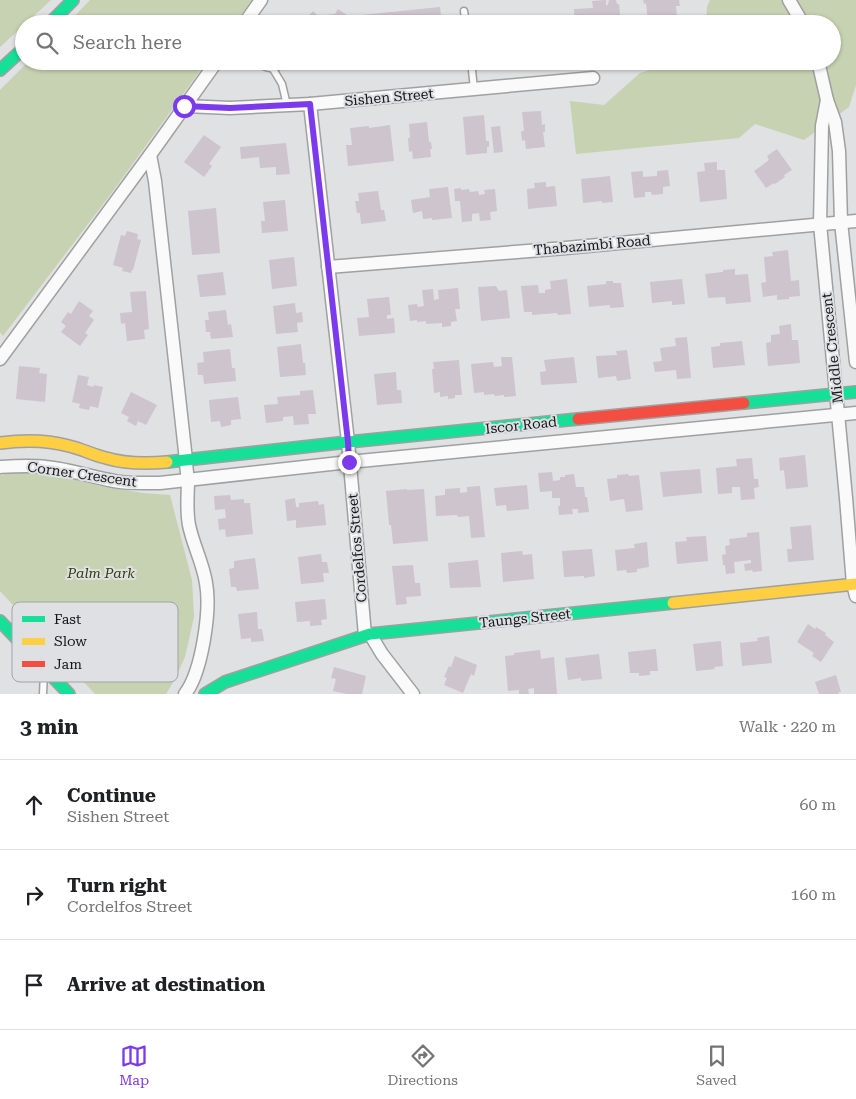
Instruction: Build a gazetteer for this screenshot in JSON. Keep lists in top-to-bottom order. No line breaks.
{"streets":{"street":["Sishen Street","Thabazimbi Road","Middle Crescent","Iscor Road","Corner Crescent","Cordelfos Street","Taungs Street"]},"crossings":[["Sishen Street","Cordelfos Street"],["Thabazimbi Road","Middle Crescent"],["Thabazimbi Road","Cordelfos Street"],["Middle Crescent","Iscor Road"],["Middle Crescent","Taungs Street"],["Iscor Road","Corner Crescent"],["Iscor Road","Cordelfos Street"],["Cordelfos Street","Taungs Street"]],"parks":["Palm Park"],"legend":["Fast","Slow","Jam"],"page":{"search":"Search here","heading":["3 min","Walk · 220 m"],"list":[["Continue","Sishen Street","60 m"],["Turn right","Cordelfos Street","160 m"],"Arrive at destination"],"nav":["Map","Directions","Saved"]}}
